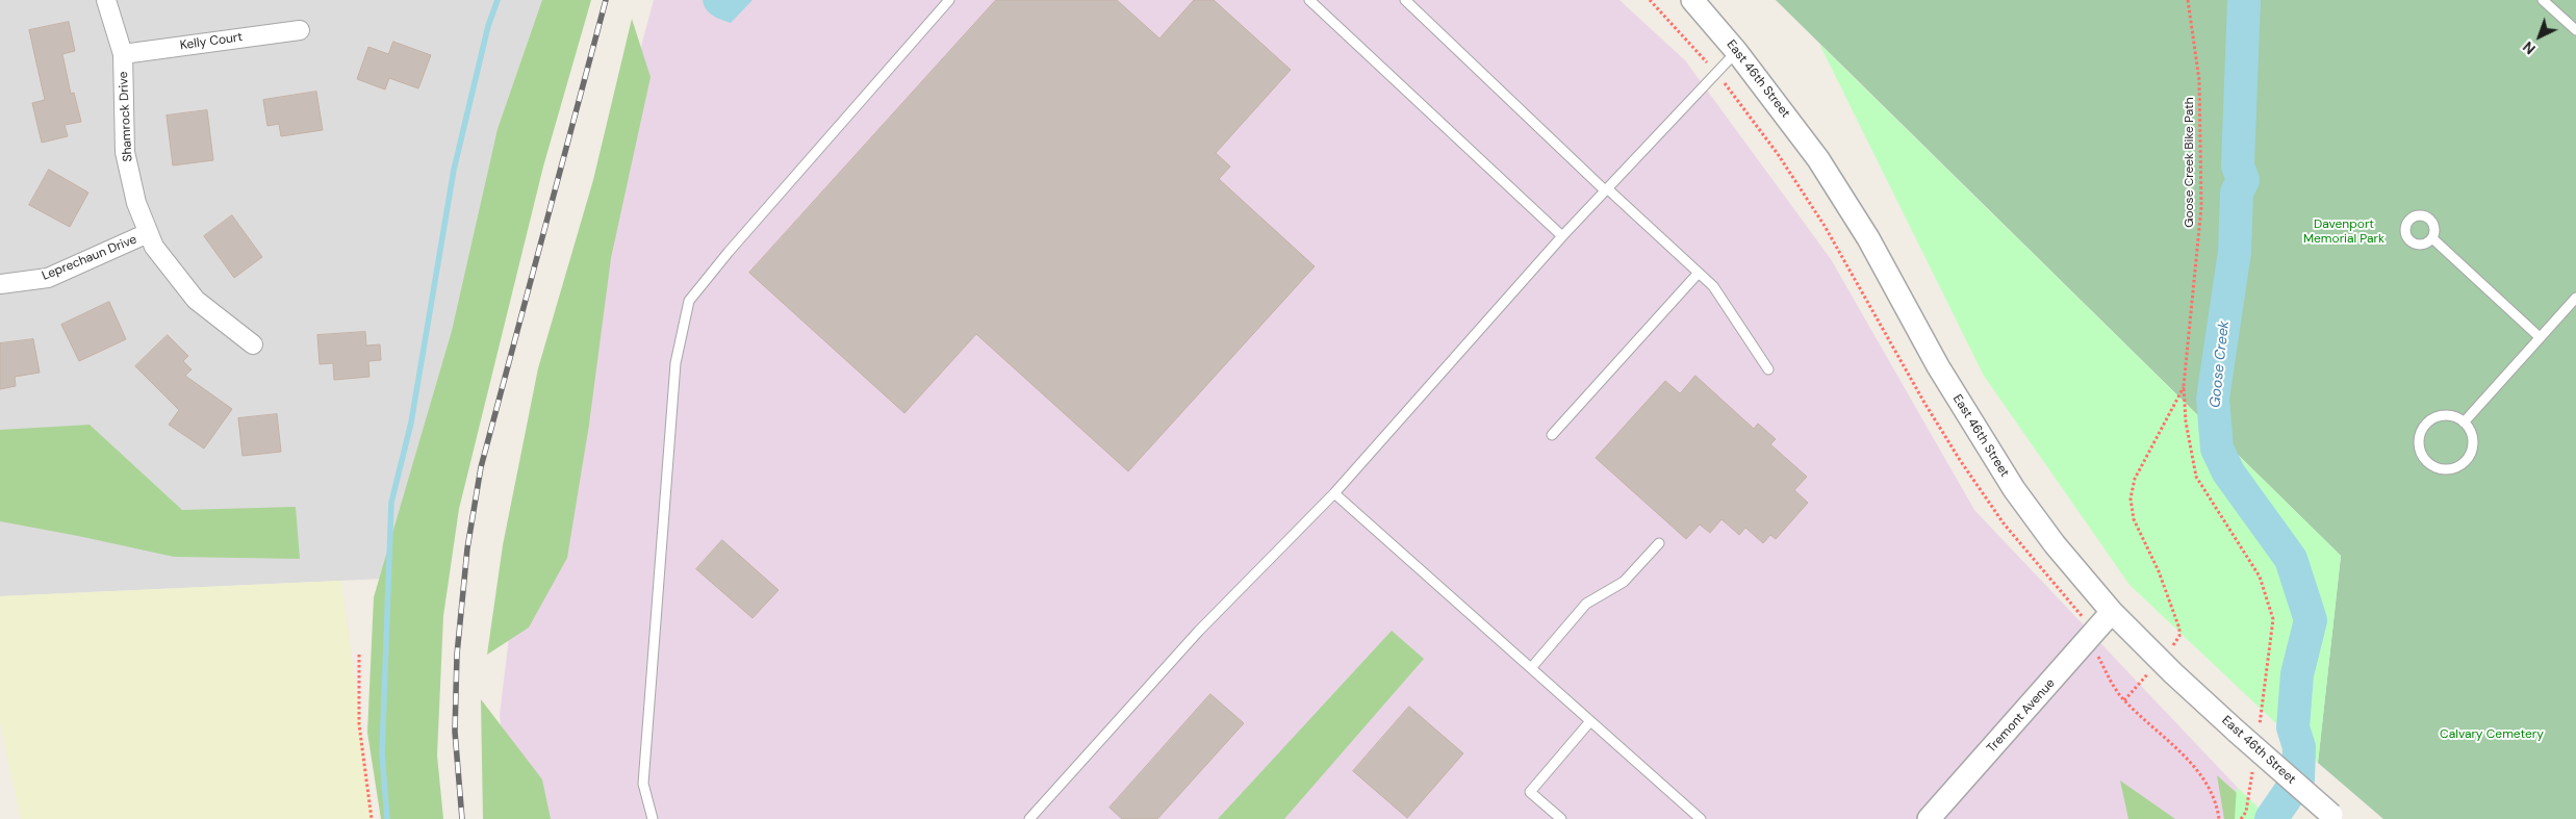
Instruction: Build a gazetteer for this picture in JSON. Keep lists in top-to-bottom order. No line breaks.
{"streets":{"street":["Kelly Court","East 46th Street","Shamrock Drive","Leprechaun Drive","Tremont Avenue"],"path":["Goose Creek Bike Path"]},"crossings":[["Kelly Court","Shamrock Drive"],["East 46th Street","Goose Creek Bike Path"],["East 46th Street","Tremont Avenue"],["Shamrock Drive","Leprechaun Drive"]],"water":["Goose Creek"],"parks":["Davenport Memorial Park","Calvary Cemetery"],"north":"bottom left"}
